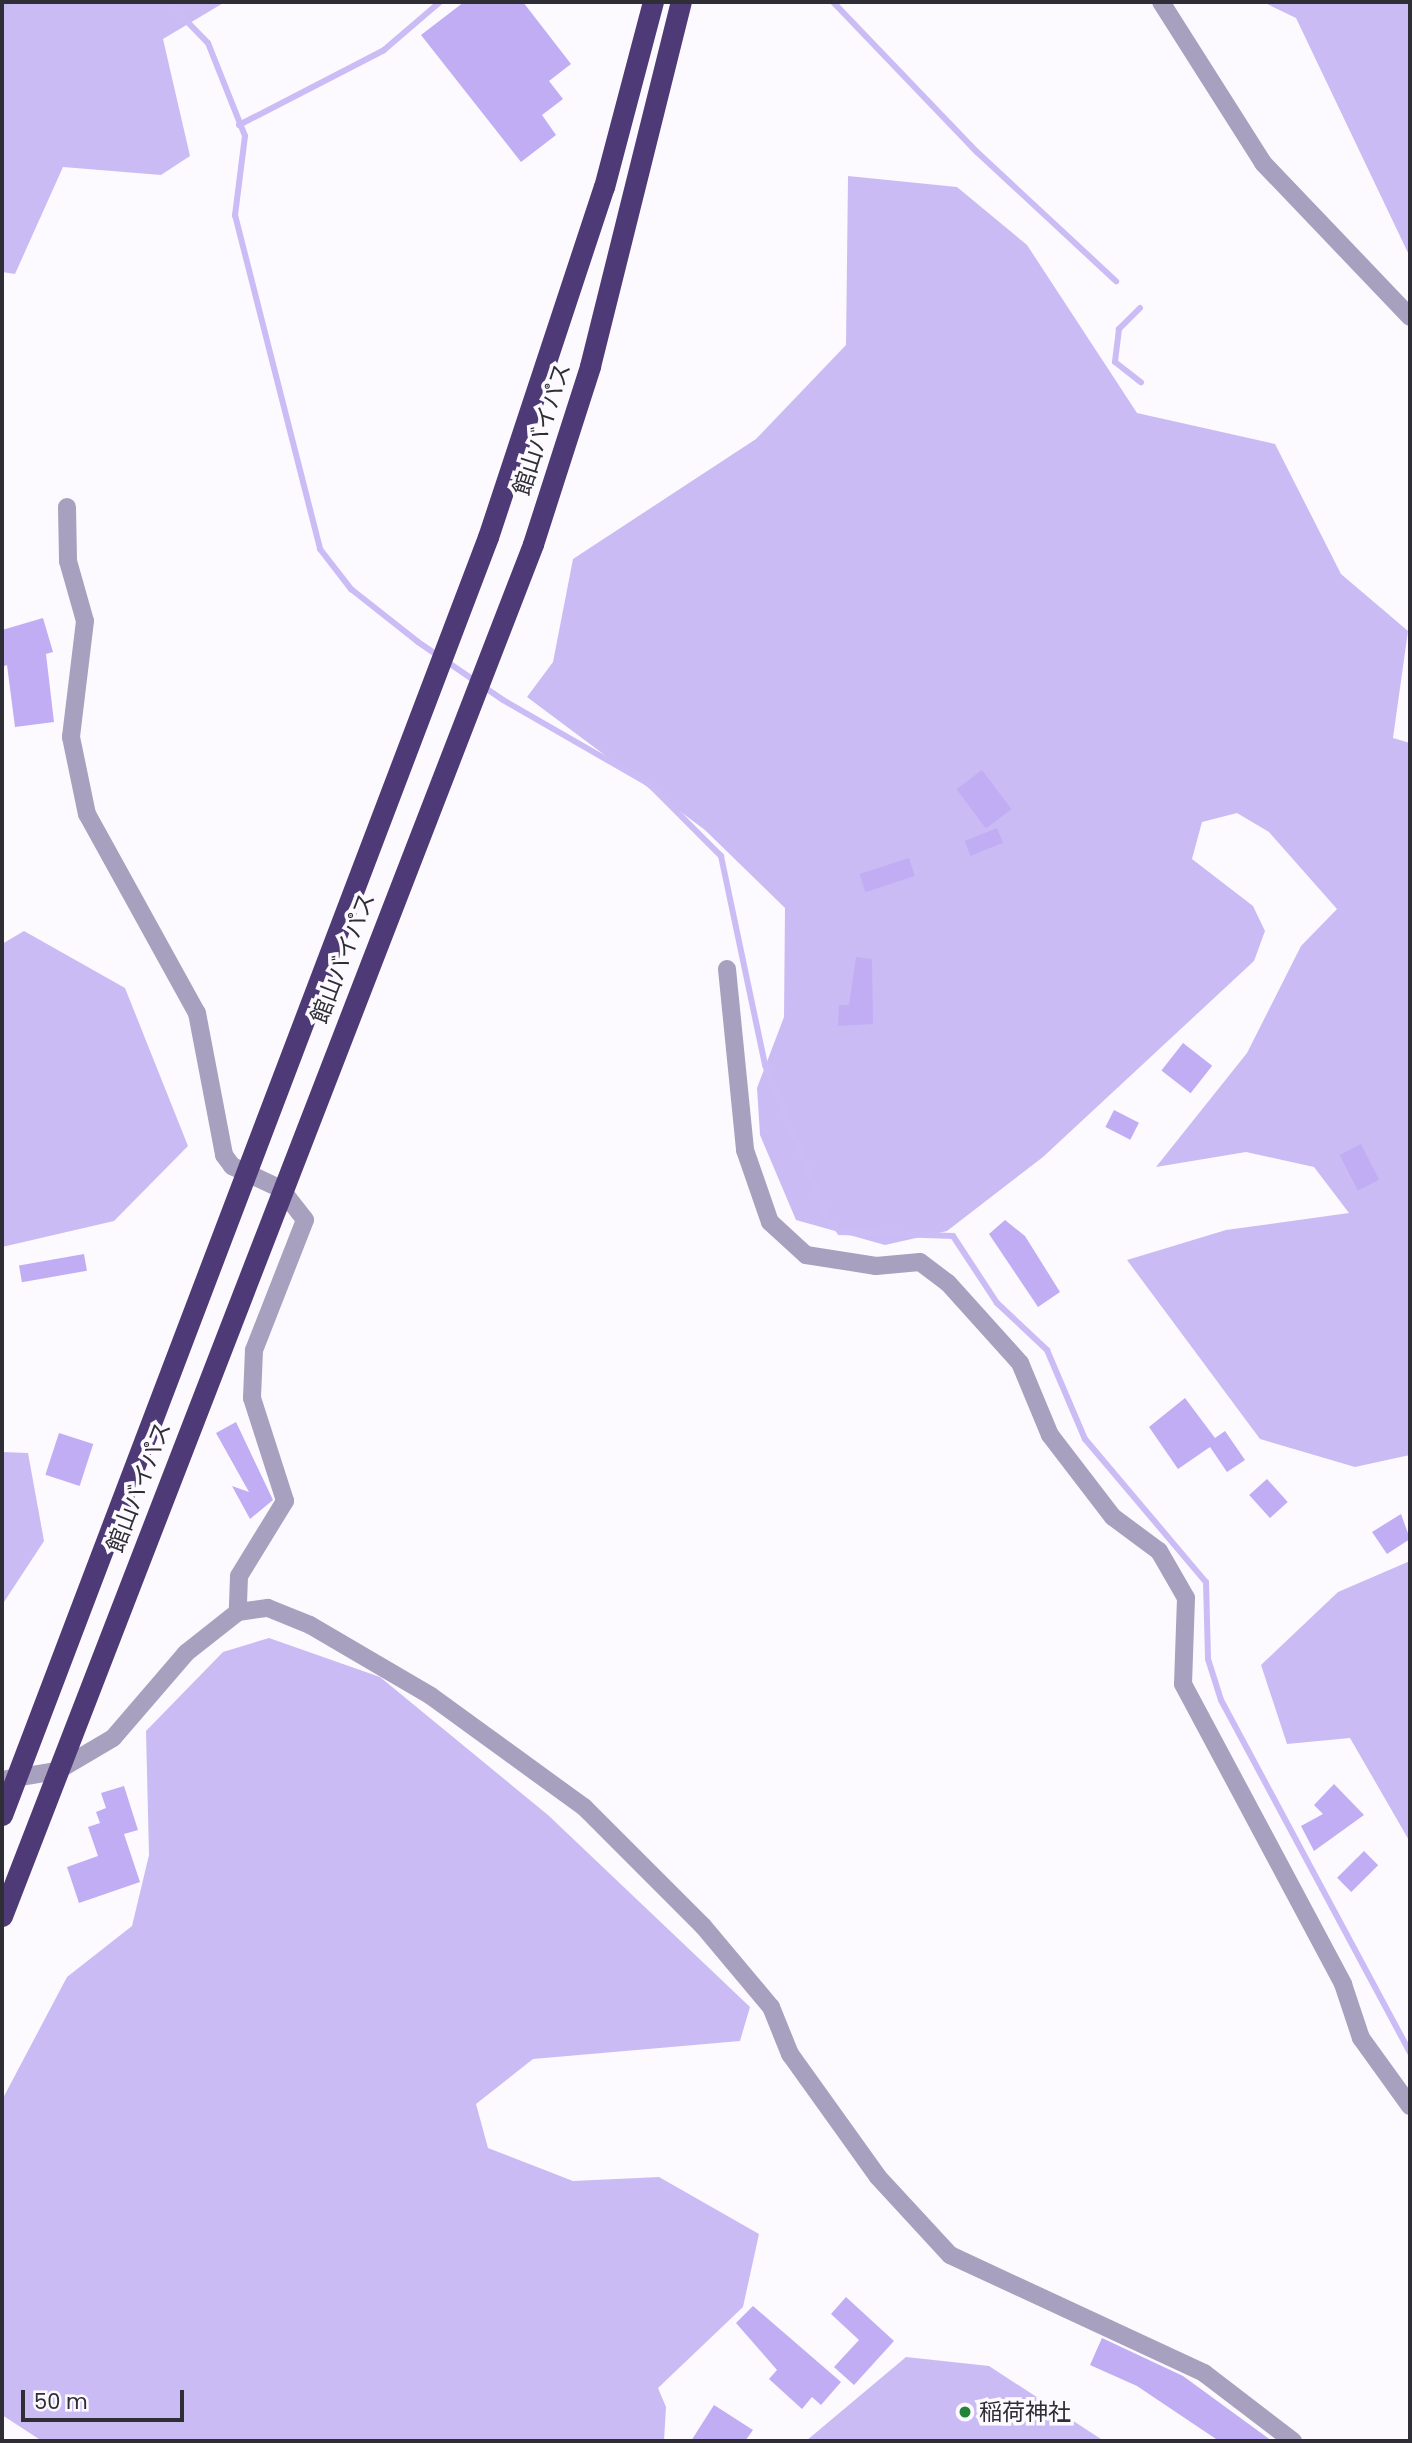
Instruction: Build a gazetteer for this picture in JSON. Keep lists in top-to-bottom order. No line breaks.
{"streets":{"highway":["館山バイパス"]},"places":["稲荷神社"],"scale_bar":"50 m"}
